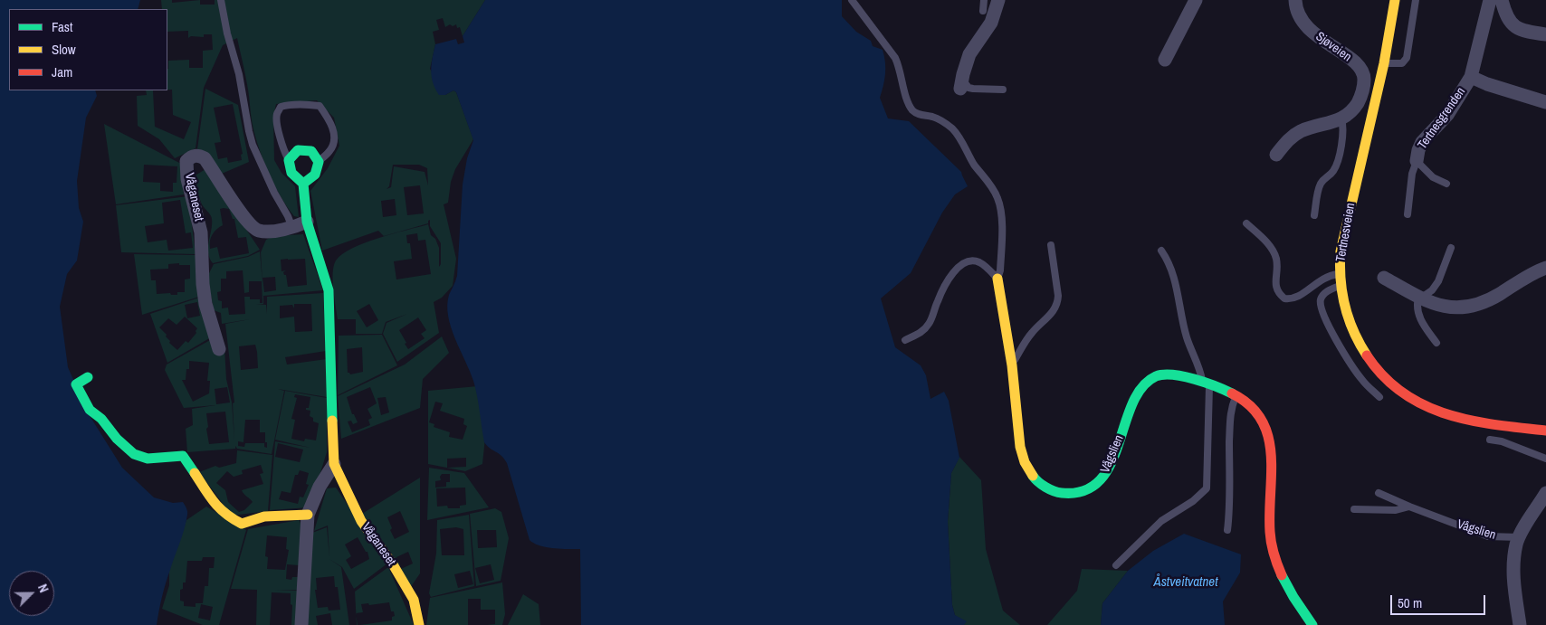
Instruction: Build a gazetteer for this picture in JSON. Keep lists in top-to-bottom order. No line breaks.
{"streets":{"street":["Sjøveien","Tertnesgrenden","Våganeset","Tertnesveien","Vågslien"]},"water":["Åstveitvatnet"],"legend":["Fast","Slow","Jam"],"scale_bar":"50 m","north":"top right"}
